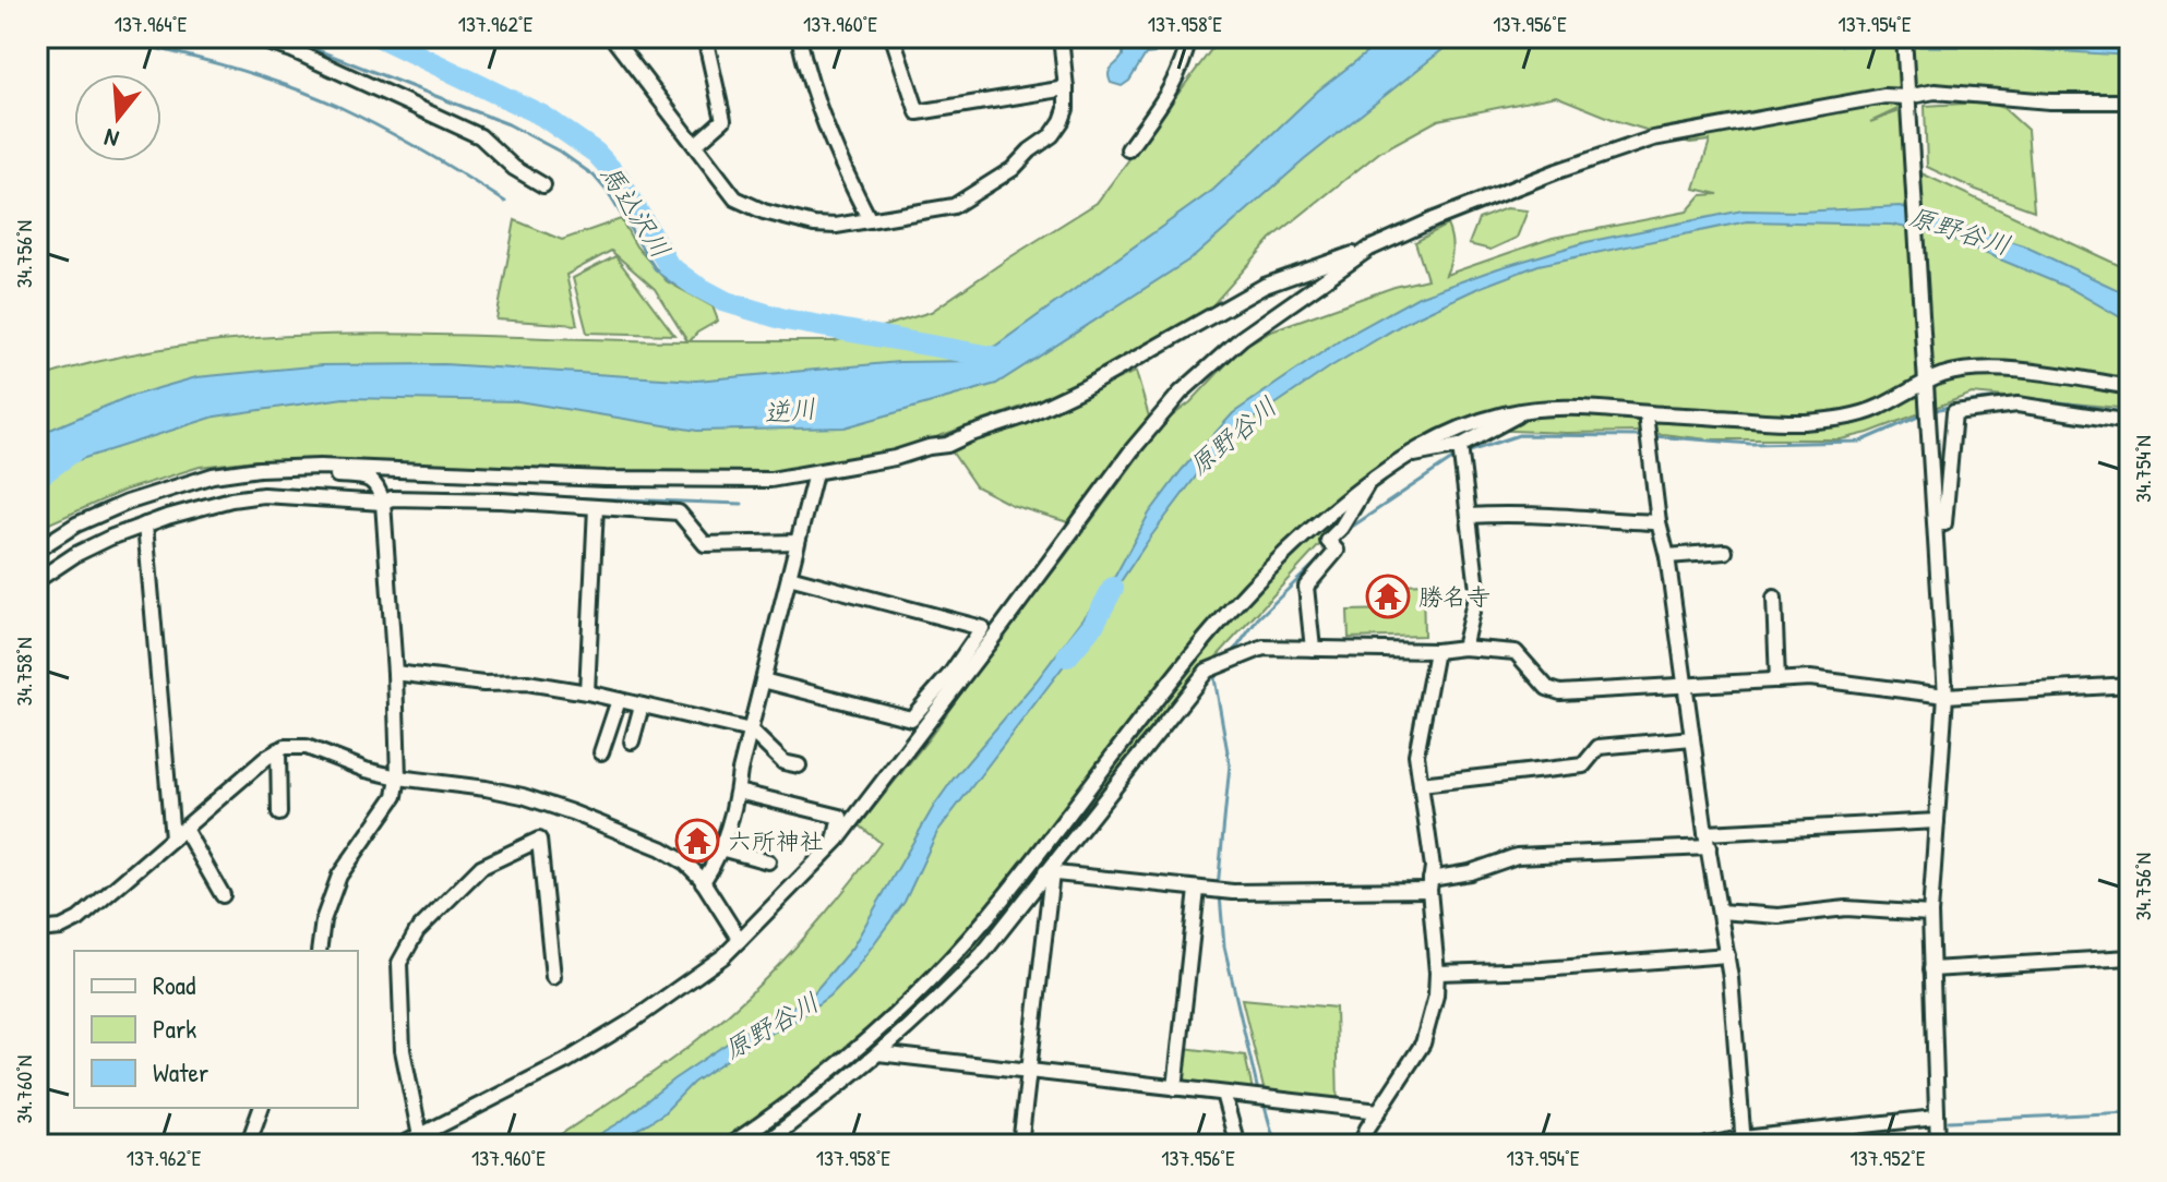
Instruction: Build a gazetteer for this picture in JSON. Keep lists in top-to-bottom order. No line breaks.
{"water":["馬込沢川","原野谷川","逆川"],"places":{"temple":["勝名寺","六所神社"]},"legend":["Road","Park","Water"],"north":"bottom","coordinates":["137.964°E","137.962°E","137.960°E","137.958°E","137.956°E","137.954°E","34.756°N","34.754°N","34.758°N","34.760°N","137.952°E"]}
